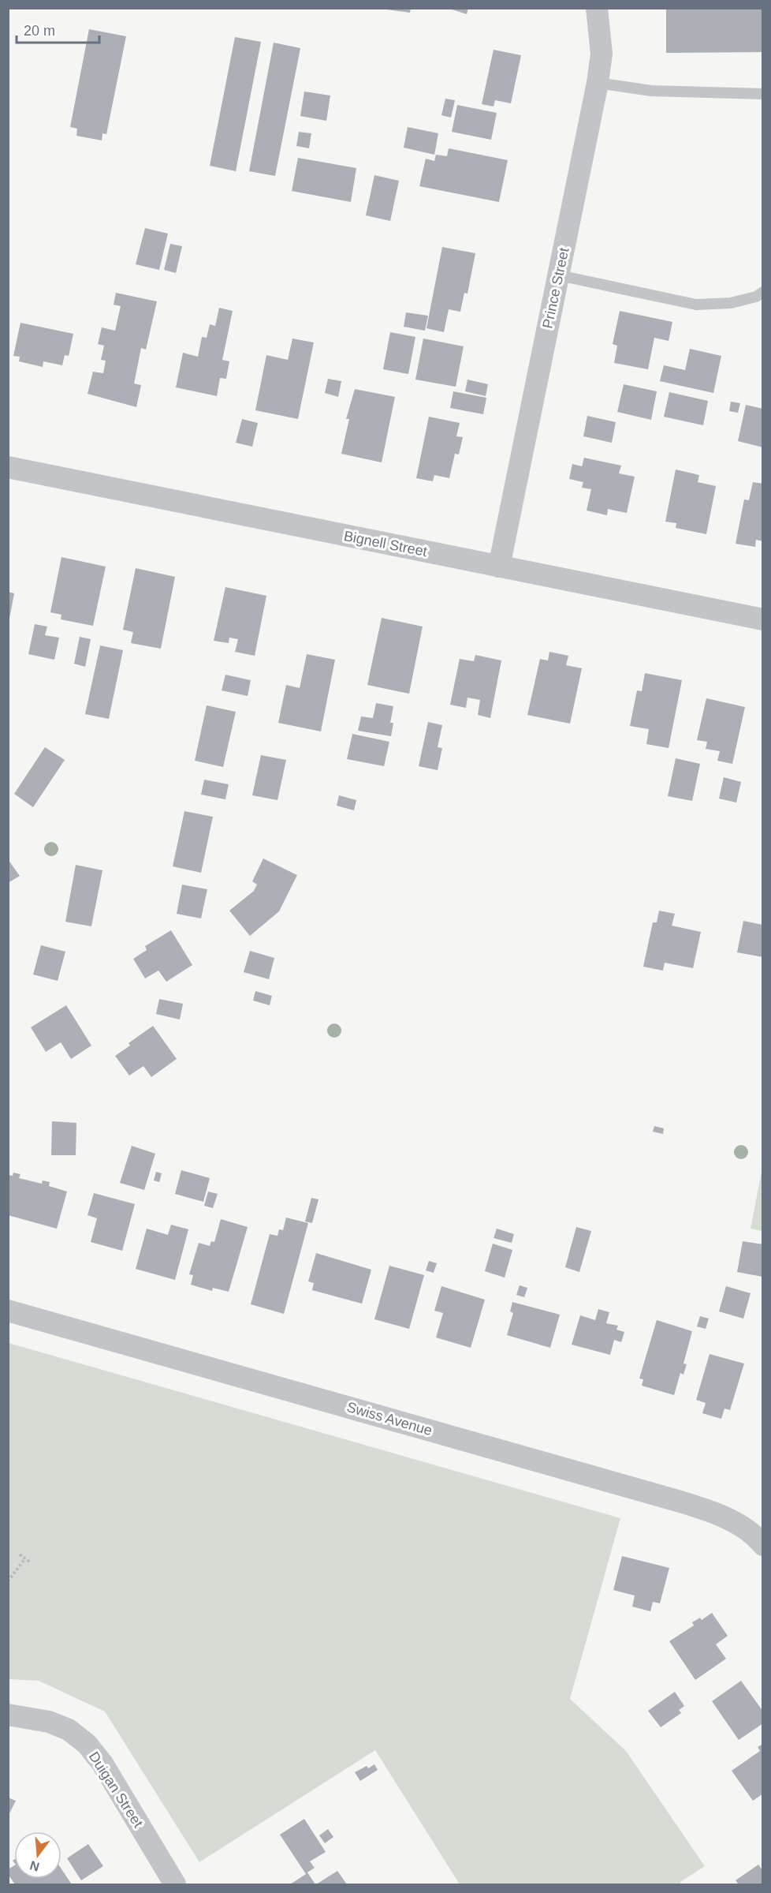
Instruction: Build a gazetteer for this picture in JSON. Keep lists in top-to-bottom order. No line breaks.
{"streets":{"street":["Prince Street","Bignell Street","Swiss Avenue","Duigan Street"]},"crossings":[["Prince Street","Bignell Street"]],"scale_bar":"20 m","north":"bottom"}
